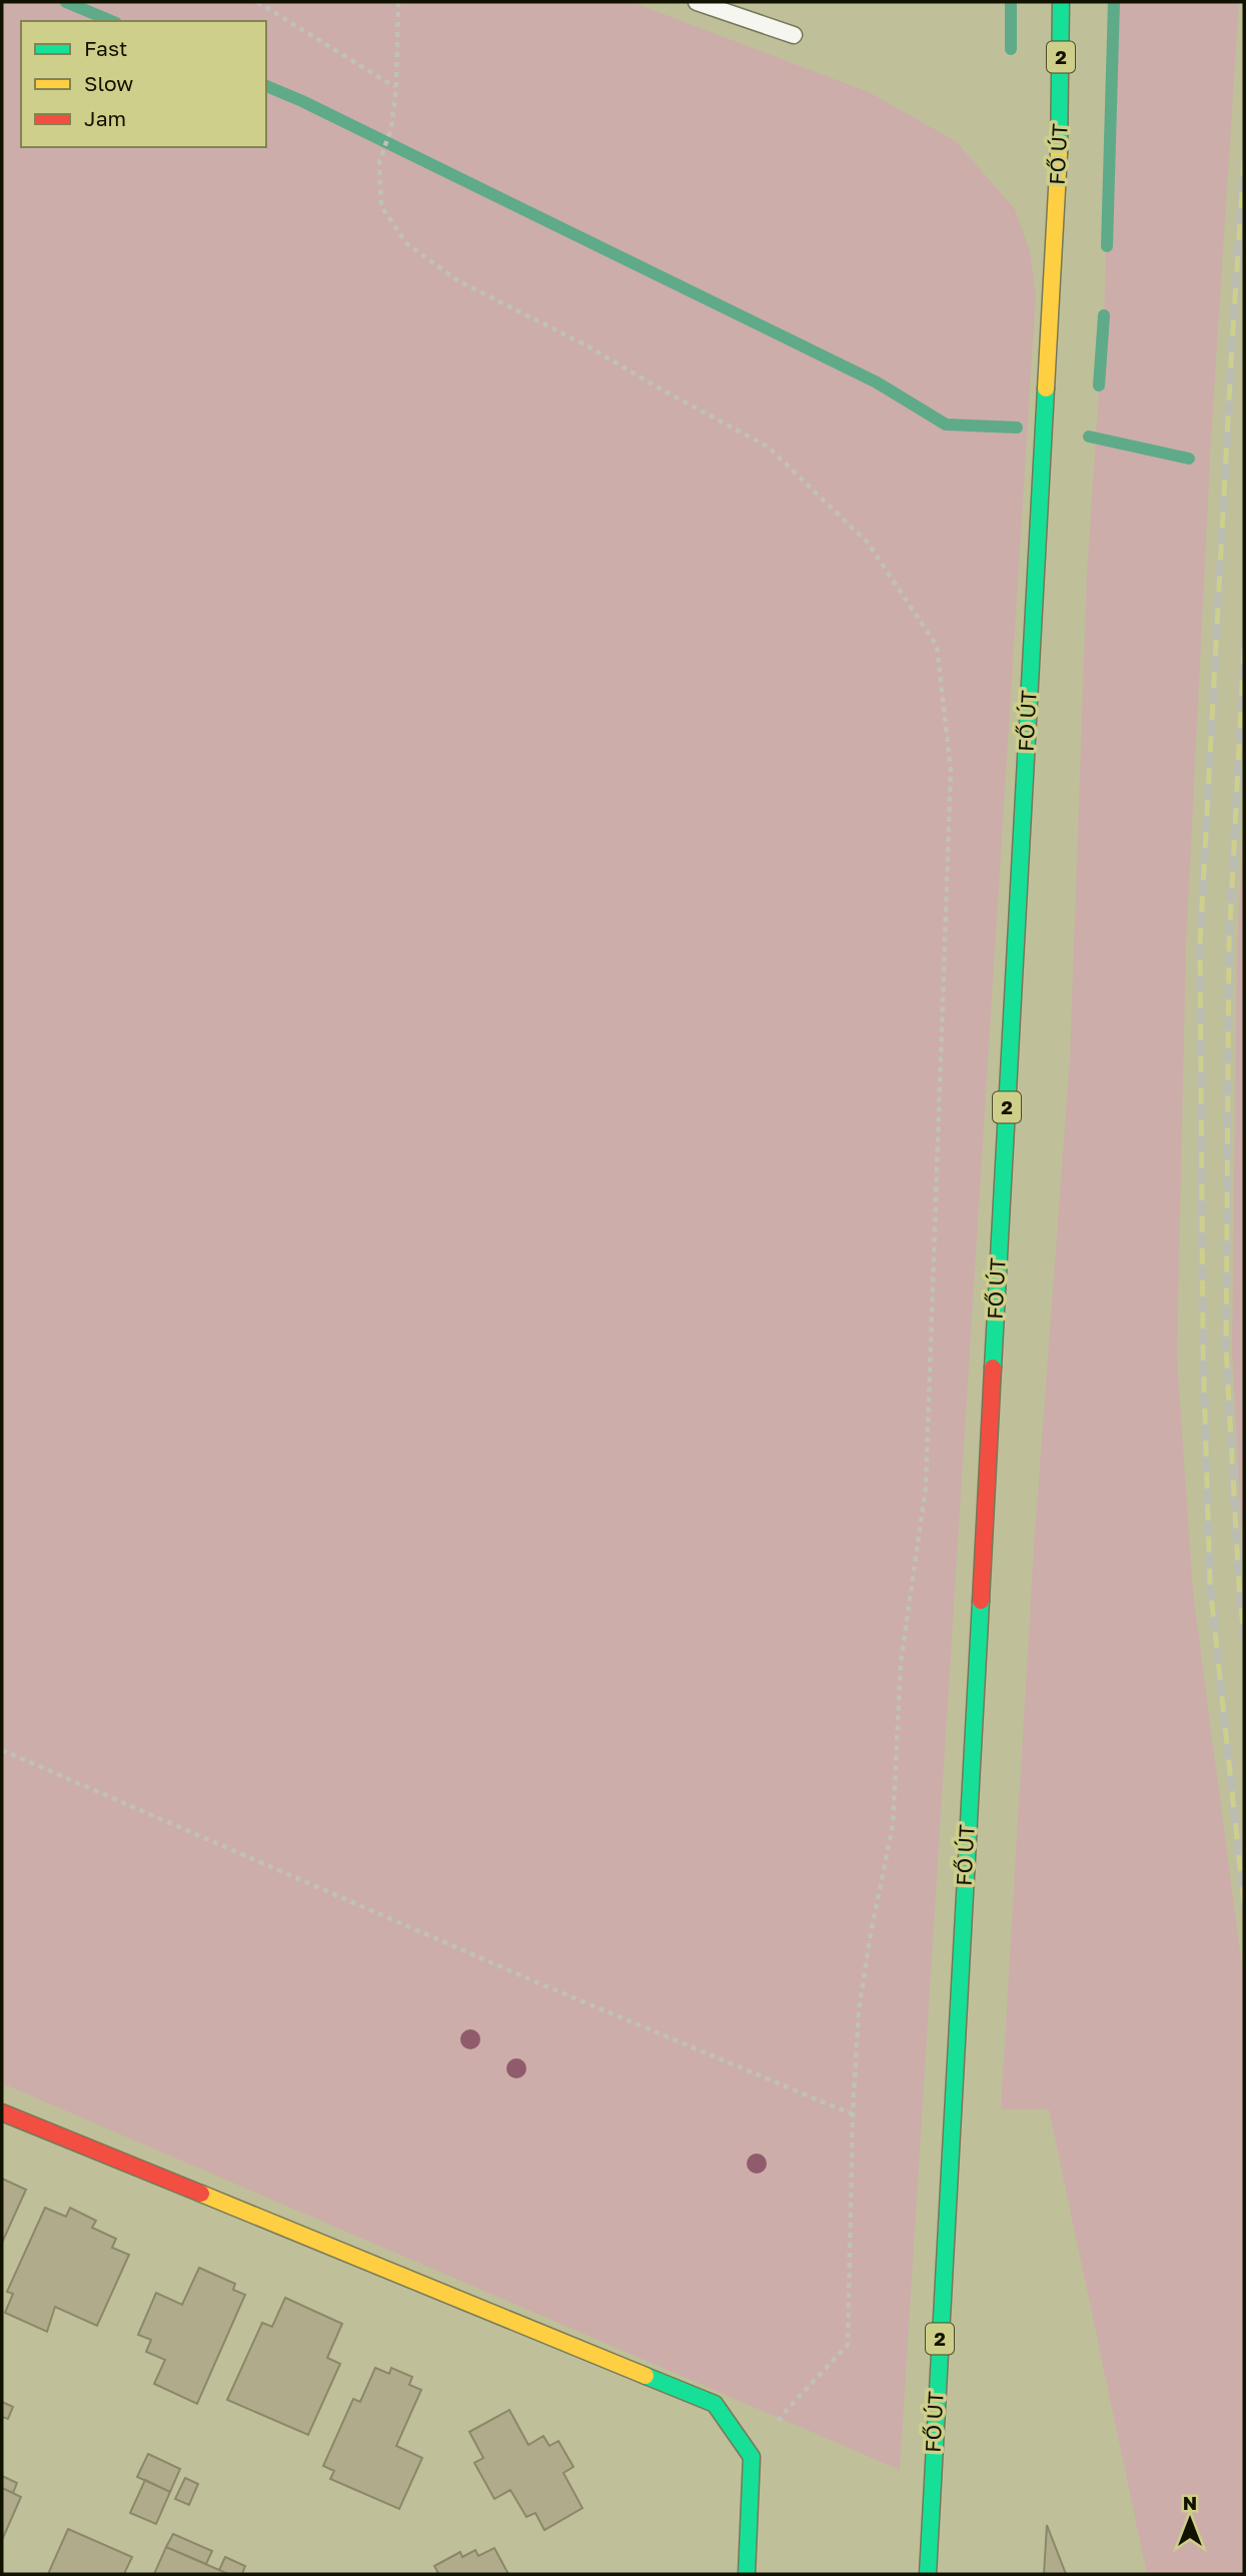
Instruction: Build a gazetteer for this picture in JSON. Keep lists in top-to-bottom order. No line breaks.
{"streets":{"main road":["2","FŐ ÚT"]},"legend":["Fast","Slow","Jam"],"north":"top"}
